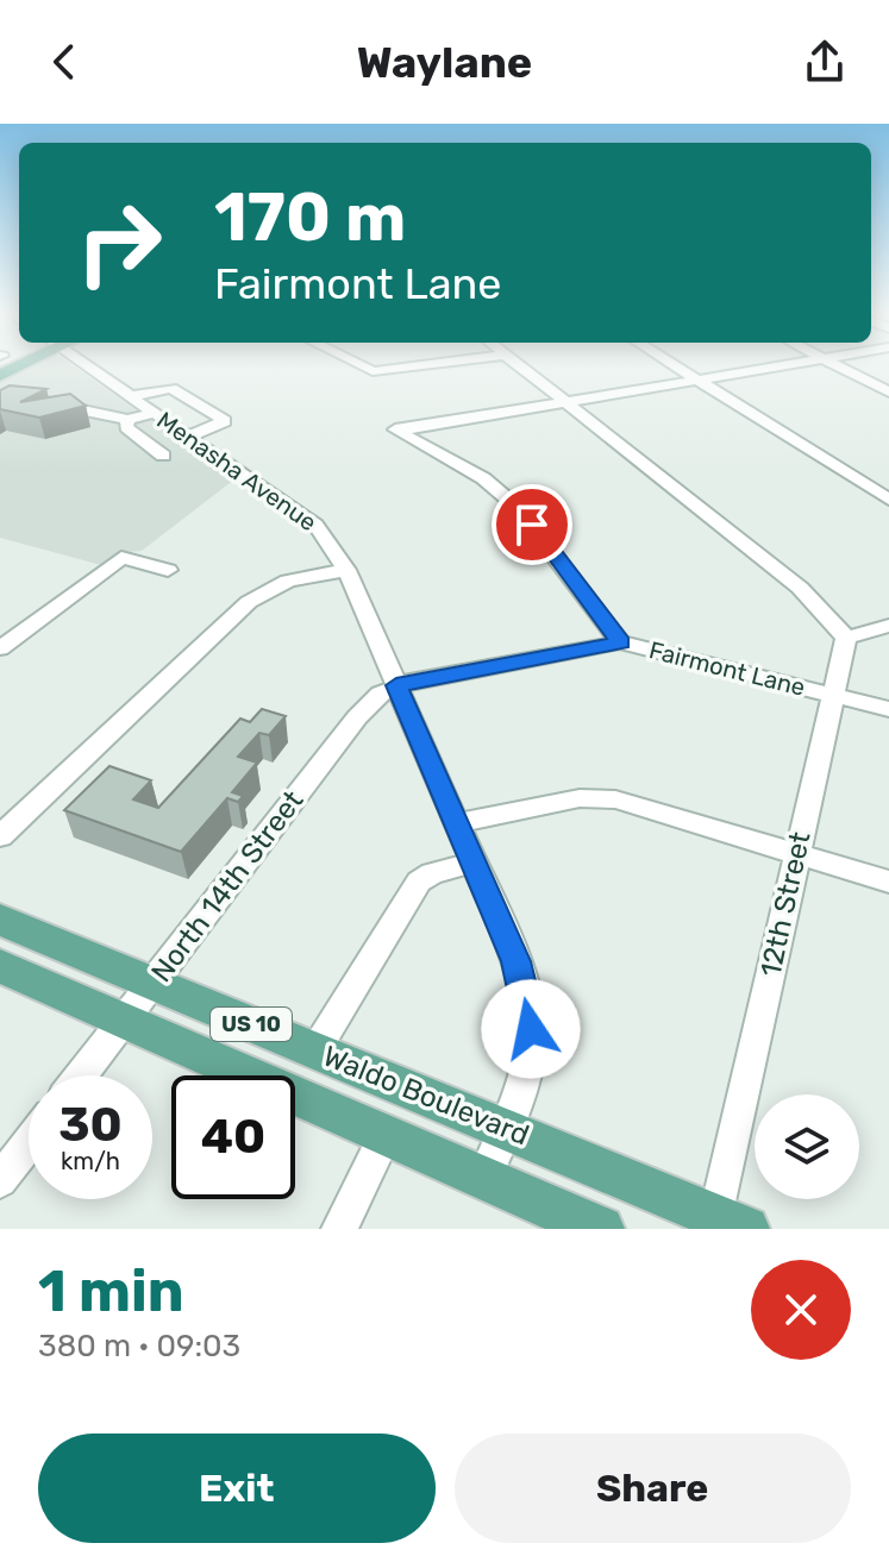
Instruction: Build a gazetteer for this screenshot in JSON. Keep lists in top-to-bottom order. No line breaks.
{"streets":{"main road":["US 10","Waldo Boulevard"],"street":["Menasha Avenue","Fairmont Lane","North 14th Street","12th Street"]},"crossings":[["Menasha Avenue","Fairmont Lane"],["Menasha Avenue","North 14th Street"],["Menasha Avenue","Waldo Boulevard"],["Fairmont Lane","North 14th Street"],["Fairmont Lane","12th Street"],["North 14th Street","Waldo Boulevard"],["12th Street","Waldo Boulevard"]],"page":{"header":"Waylane","turn":["170 m","Fairmont Lane"],"speed":"30 km/h","limit":"40","heading":["1 min","380 m · 09:03"],"buttons":["Exit","Share"]}}
